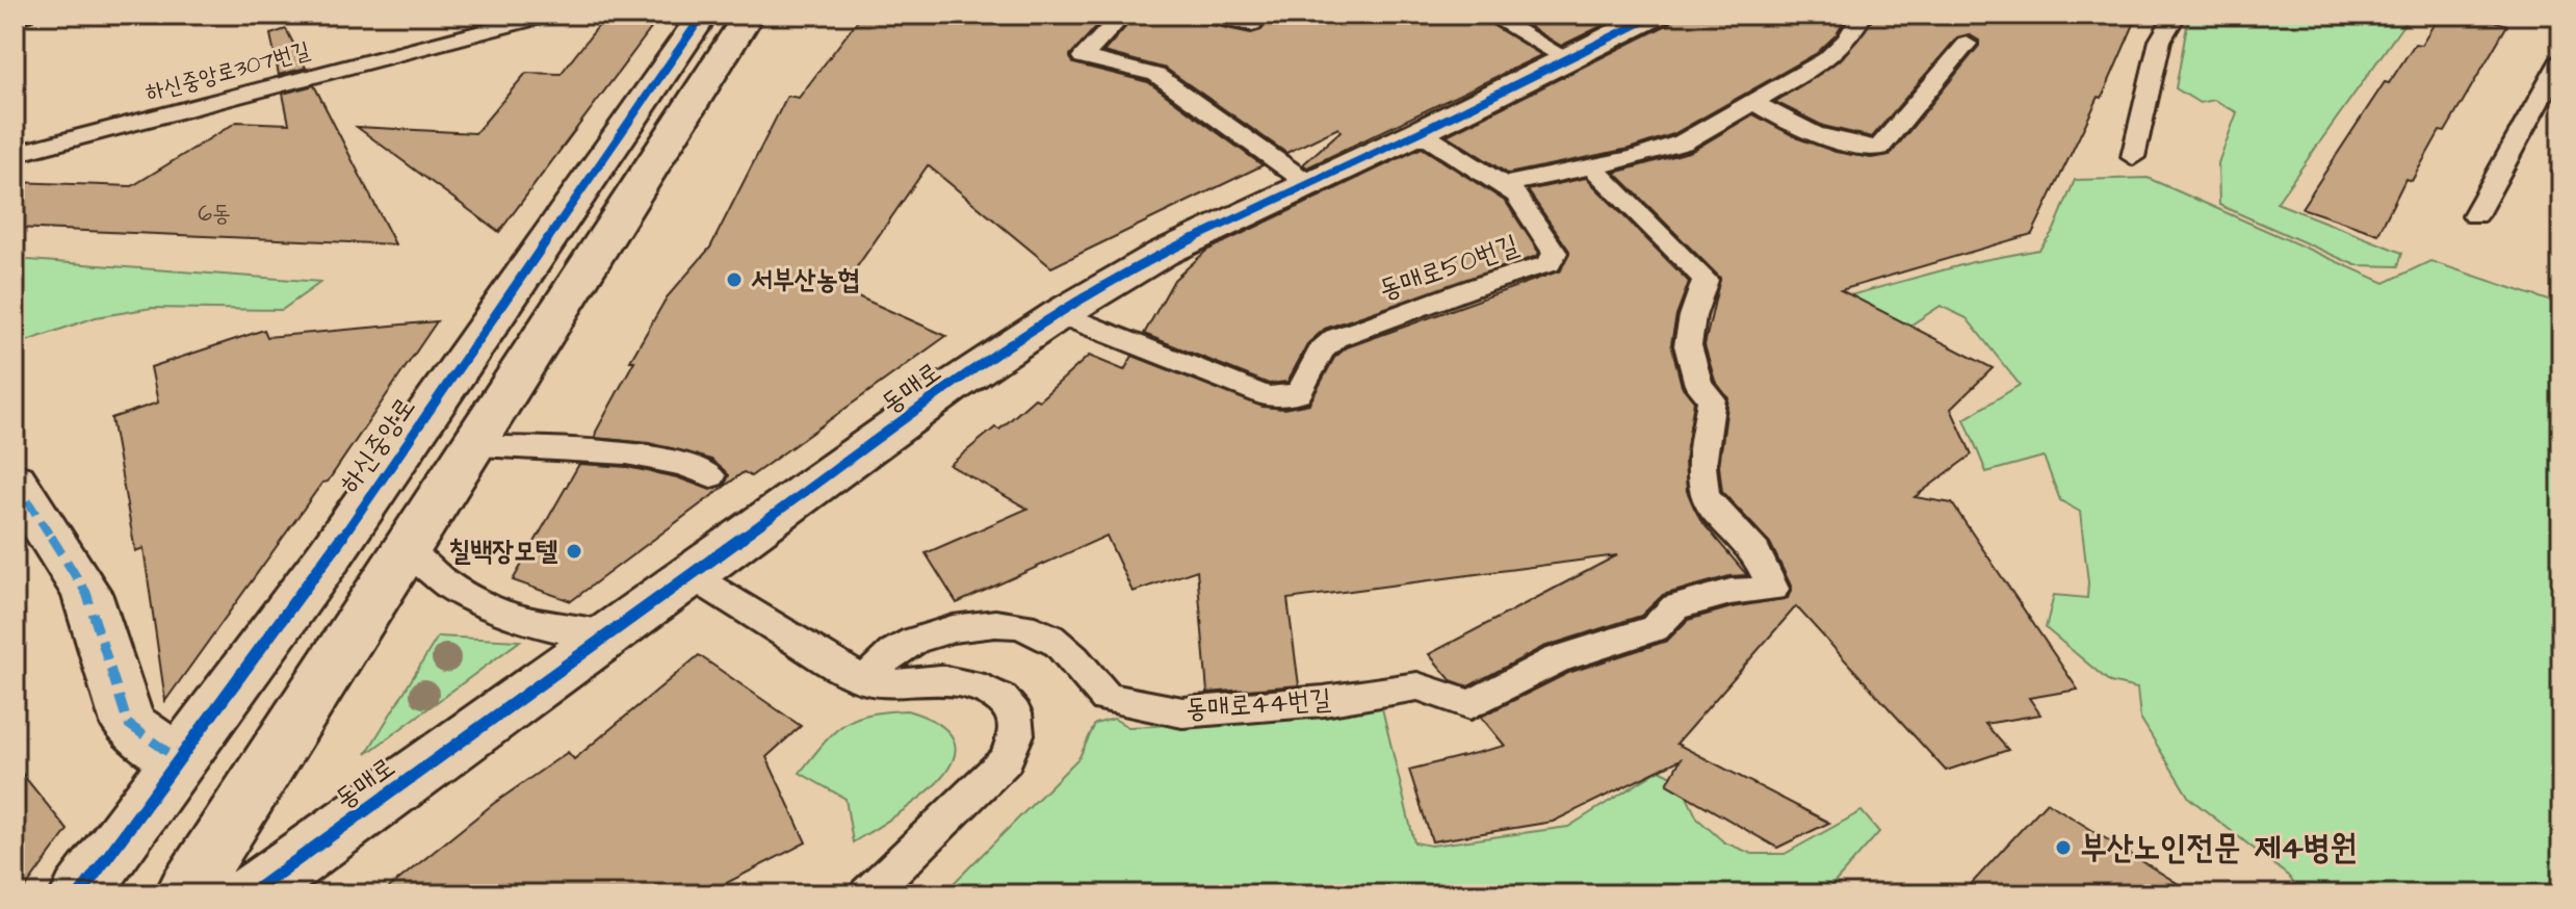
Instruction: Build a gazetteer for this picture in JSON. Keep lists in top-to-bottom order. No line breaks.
{"streets":{"street":["동매로","하신중앙로"],"lane":["하신중앙로307번길","동매로50번길","동매로44번길"]},"crossings":[["동매로50번길","동매로"]],"places":["서부산농협","칠백장모텔","부산노인전문 제4병원"],"house_numbers":["6동"]}
